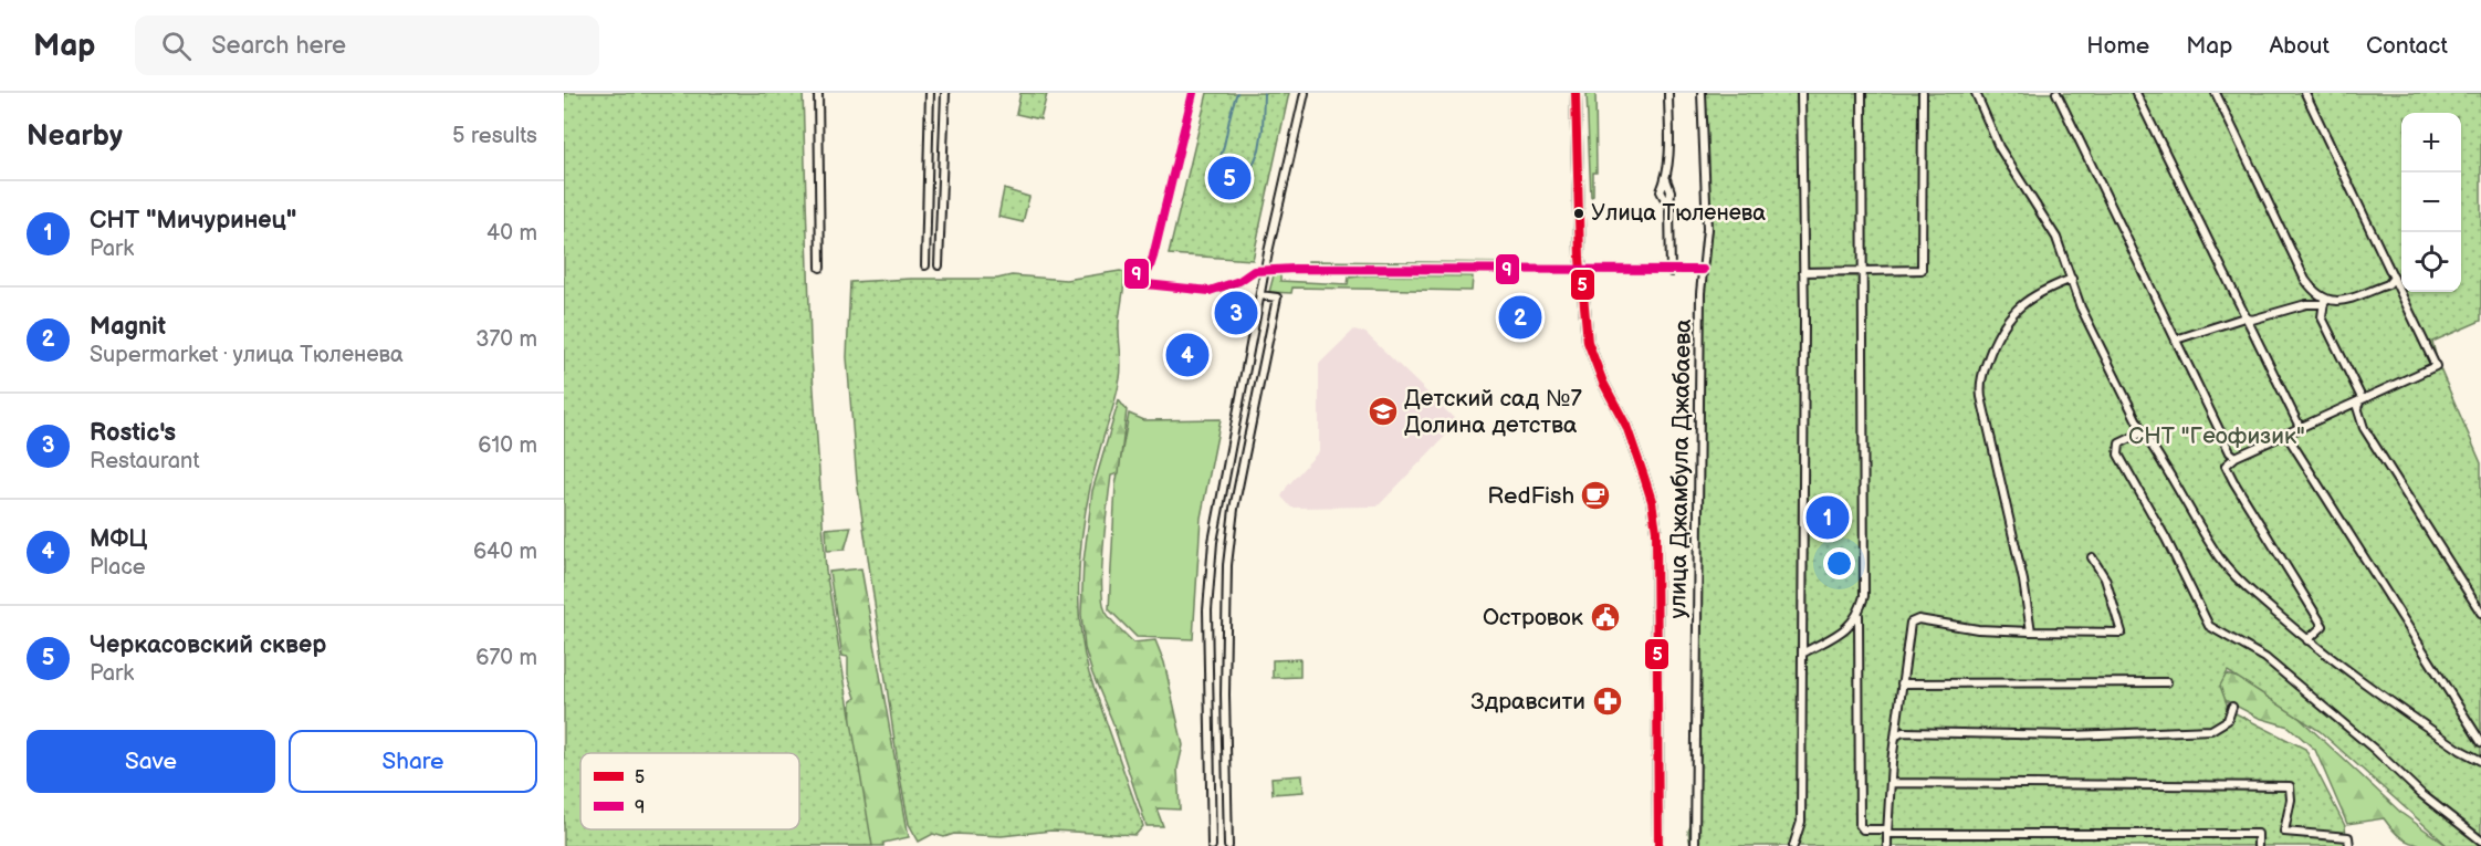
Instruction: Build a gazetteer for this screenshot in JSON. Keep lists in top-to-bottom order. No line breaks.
{"streets":{"street":["улица Джамбула Джабаева"]},"parks":["СНТ \"Геофизик\""],"places":{"other":["Улица Тюленева"],"school or university":["Детский сад №7 Долина детства"],"cafe":["RedFish"],"public building":["Островок"],"pharmacy":["Здравсити"]},"lines":["transit line 5","transit line 9"],"legend":["5","9"],"page":{"header":"Map","search":"Search here","nav":["Home","Map","About","Contact"],"heading":["Nearby","5 results"],"map_buttons":["+","−"],"pins":["5","3","2","4","1"],"list":[{"mark":"1","name":"СНТ \"Мичуринец\"","note":"Park","value":"40 m"},{"mark":"2","name":"Magnit","note":"Supermarket · улица Тюленева","value":"370 m"},{"mark":"3","name":"Rostic's","note":"Restaurant","value":"610 m"},{"mark":"4","name":"МФЦ","note":"Place","value":"640 m"},{"mark":"5","name":"Черкасовский сквер","note":"Park","value":"670 m"}],"buttons":["Save","Share"]}}
